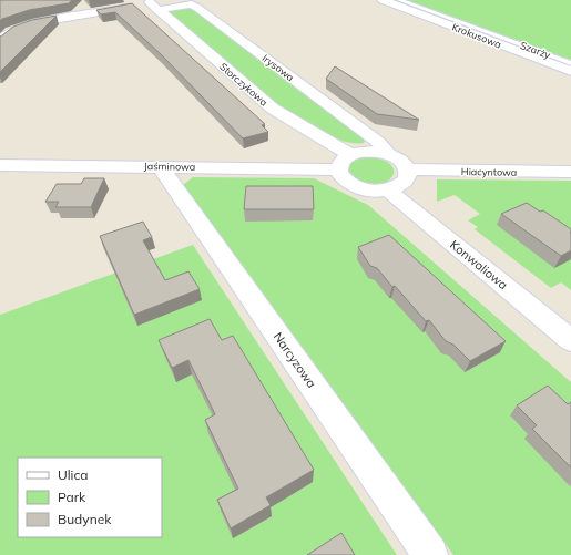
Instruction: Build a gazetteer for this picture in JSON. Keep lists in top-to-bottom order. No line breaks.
{"streets":{"street":["Krokusowa","Irysowa","Storczykowa","Jaśminowa","Hiacyntowa","Konwaliowa","Narcyzowa"],"lane":["Szarży"]},"crossings":[["Irysowa","Storczykowa"],["Jaśminowa","Narcyzowa"]],"legend":["Ulica","Park","Budynek"]}
